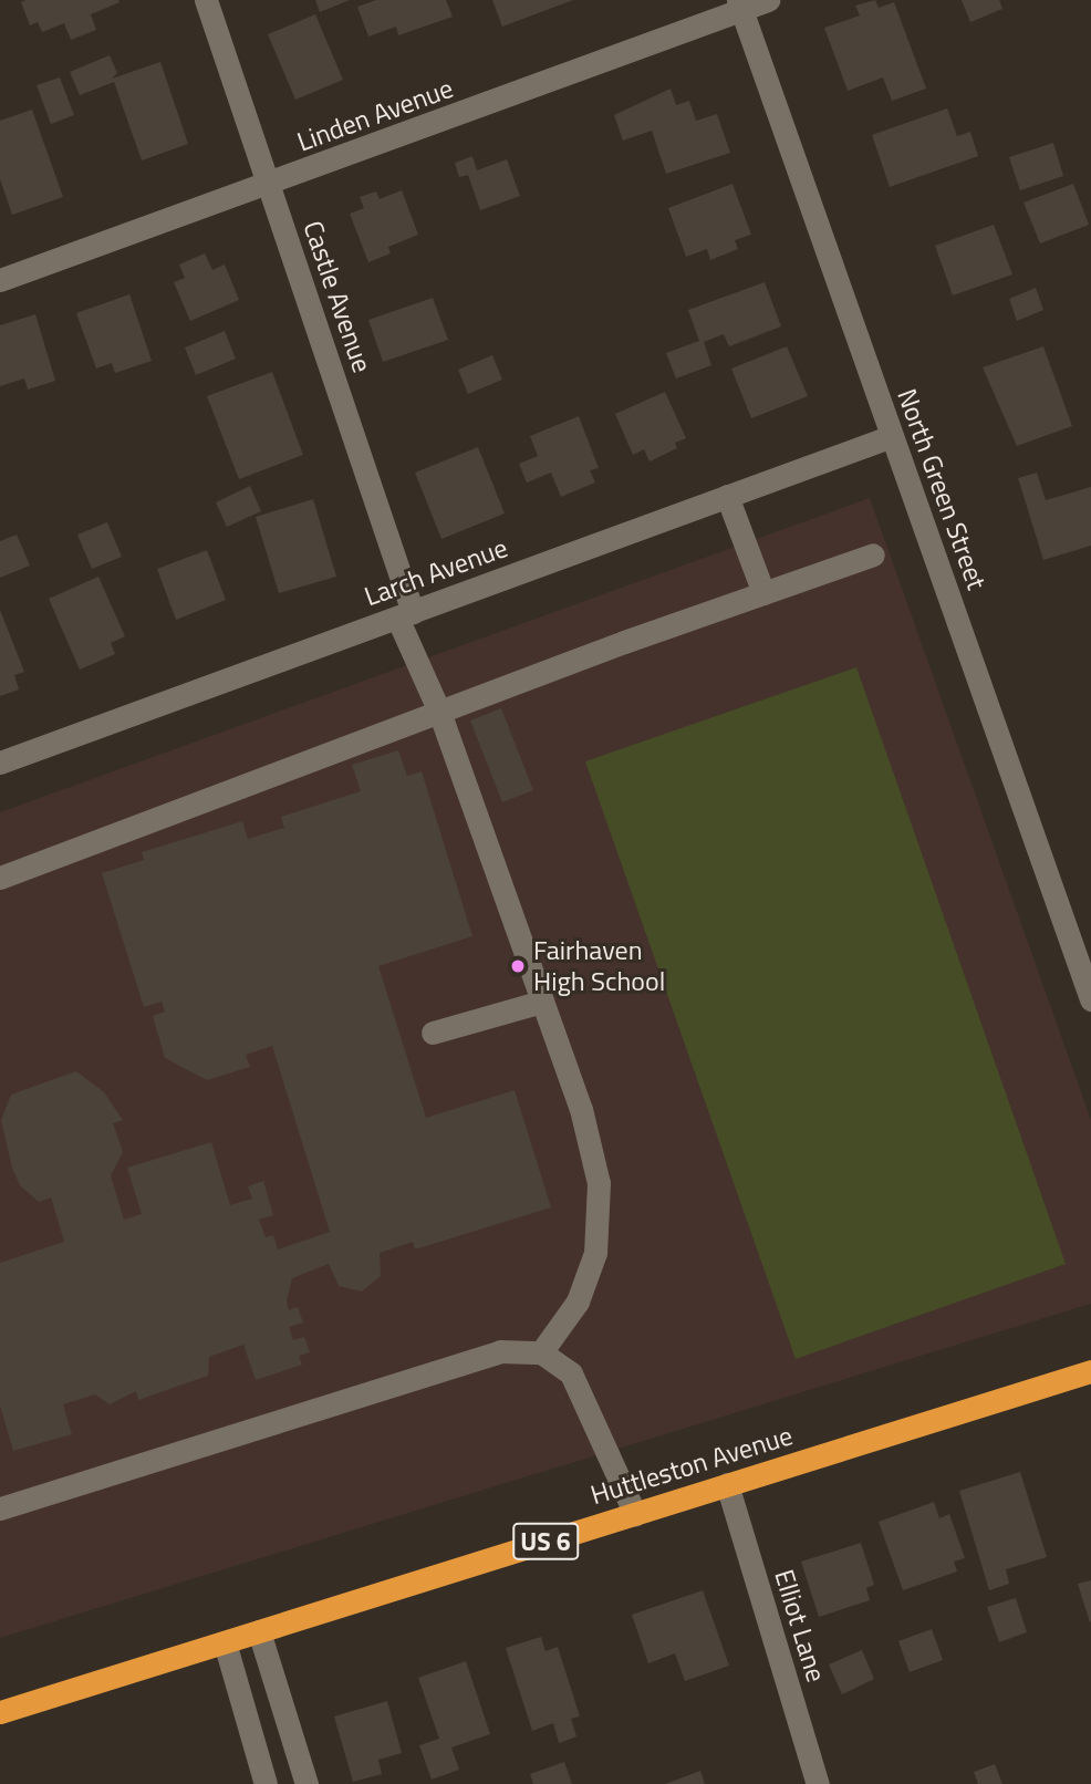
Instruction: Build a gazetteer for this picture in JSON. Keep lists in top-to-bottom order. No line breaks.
{"streets":{"highway":["Huttleston Avenue","US 6"],"street":["Linden Avenue","Castle Avenue","North Green Street","Larch Avenue","Elliot Lane"]},"crossings":[["Linden Avenue","Castle Avenue"],["Linden Avenue","North Green Street"],["Castle Avenue","Larch Avenue"],["North Green Street","Larch Avenue"],["Huttleston Avenue","Elliot Lane"]],"places":["Fairhaven High School"]}
